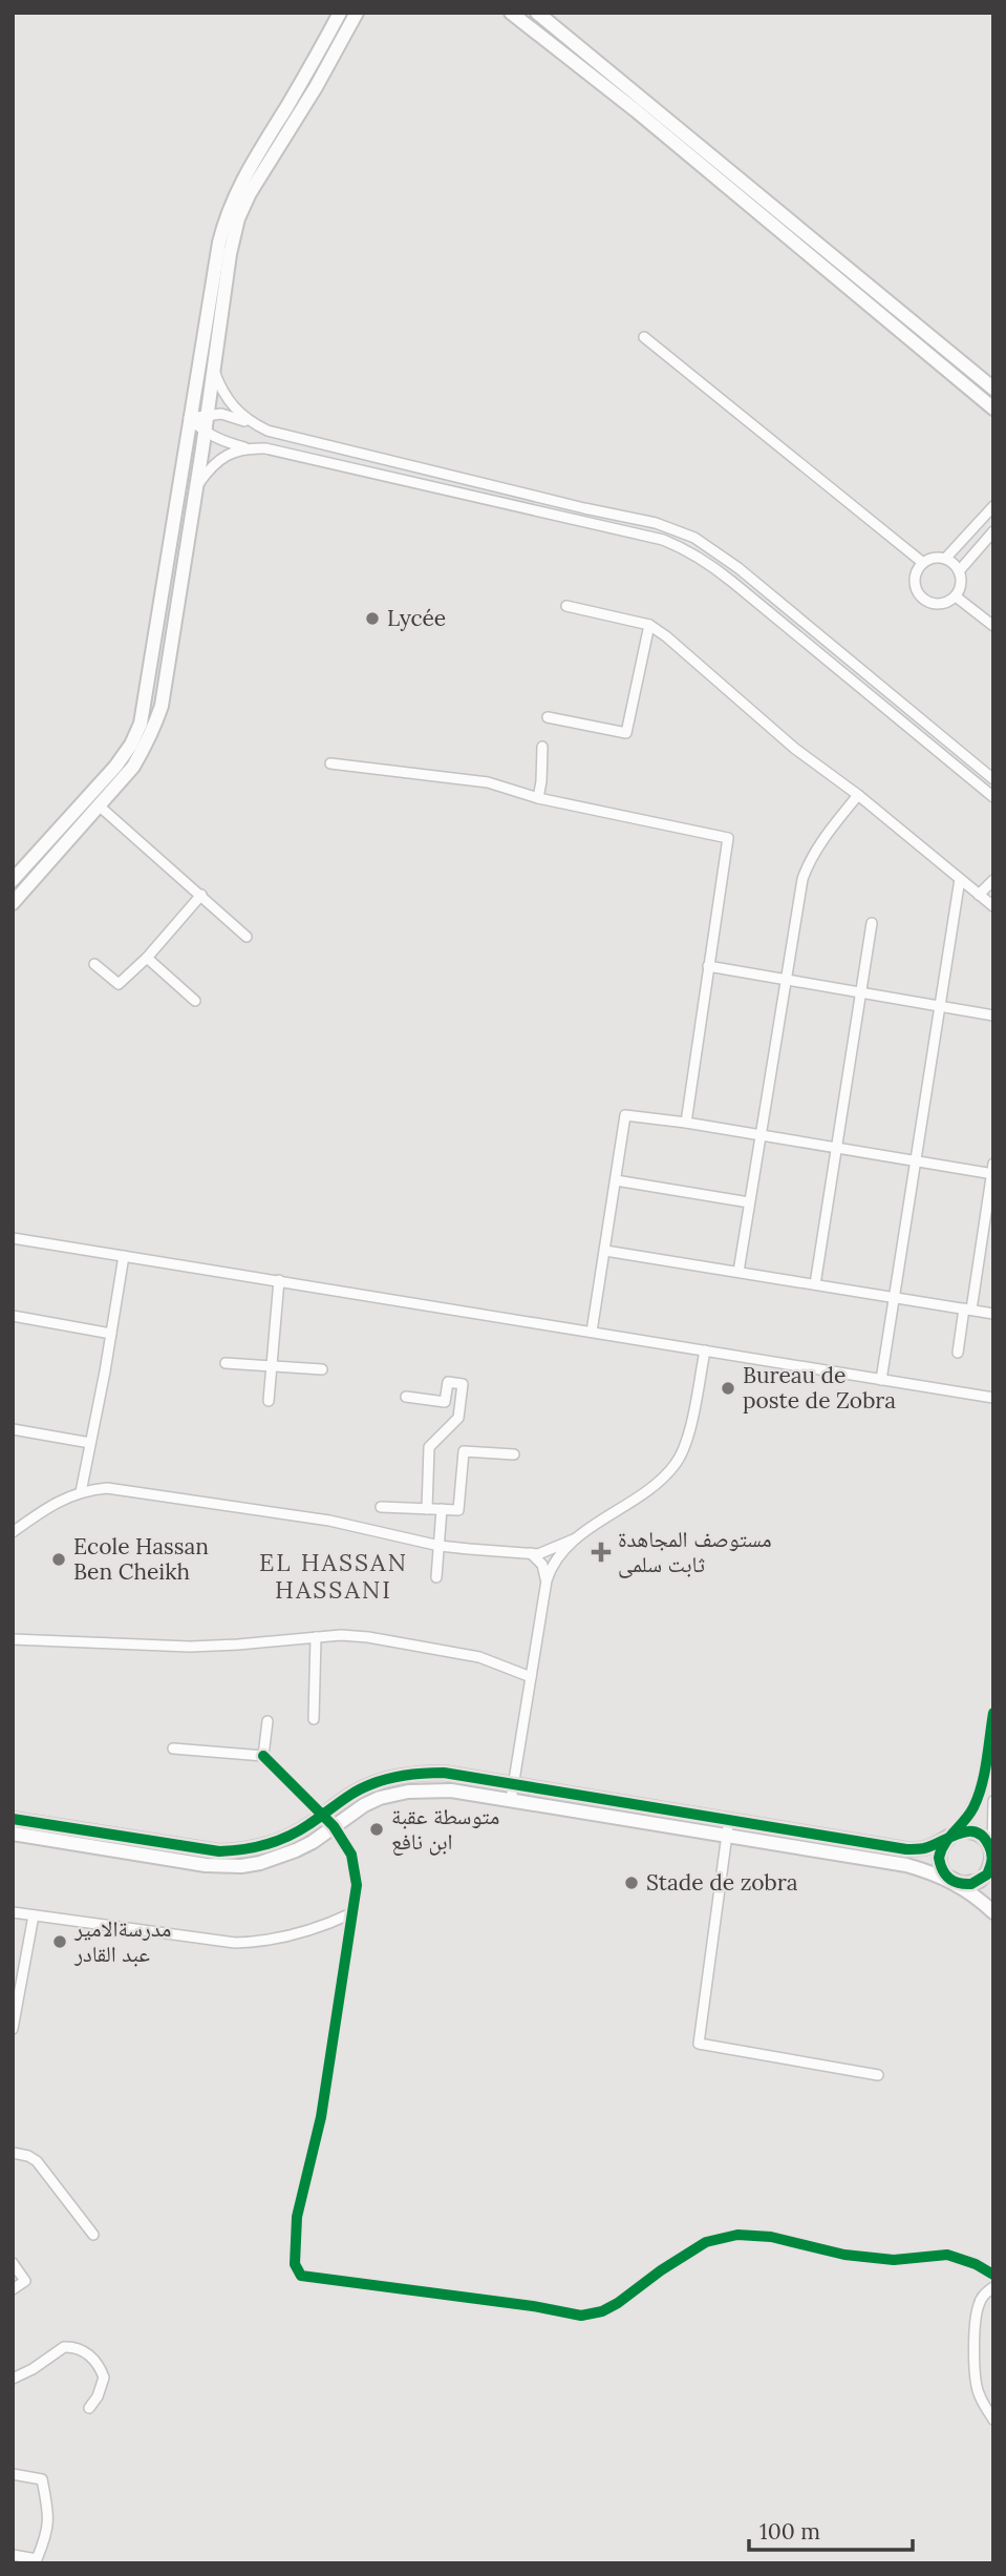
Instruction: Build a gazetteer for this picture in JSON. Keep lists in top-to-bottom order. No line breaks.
{"districts":["EL HASSAN HASSANI"],"places":{"other":["Lycée","Bureau de poste de Zobra","Ecole Hassan Ben Cheikh","متوسطة عقبة ابن نافع","Stade de zobra","مدرسةالامير عبد القادر"],"health":["مستوصف المجاهدة ثابت سلمى"]},"scale_bar":"100 m"}
